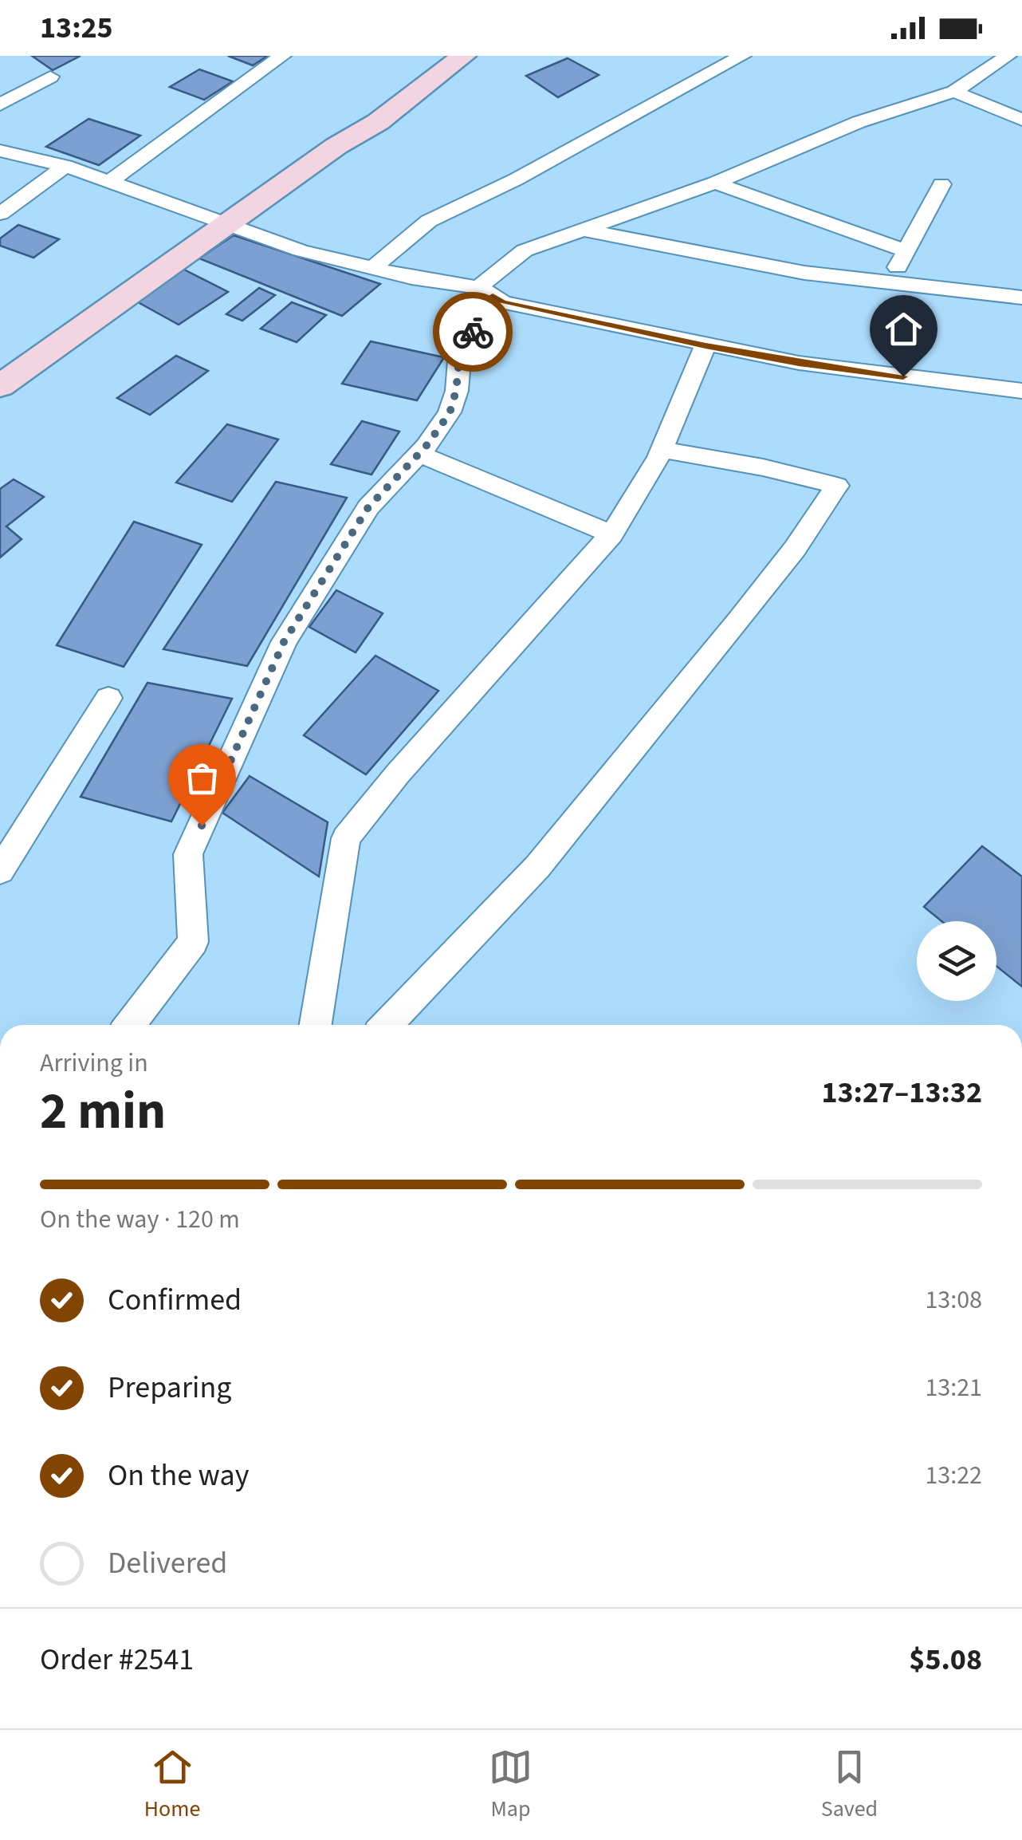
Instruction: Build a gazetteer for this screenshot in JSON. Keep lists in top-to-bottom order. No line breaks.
{"page":{"status":"13:25","heading":["2 min","Arriving in","13:27–13:32"],"panel":["Order #2541","$5.08"],"bar":"On the way · 120 m","list":[["Confirmed","13:08"],["Preparing","13:21"],["On the way","13:22"],"Delivered"],"tabs":["Home","Map","Saved"]}}
